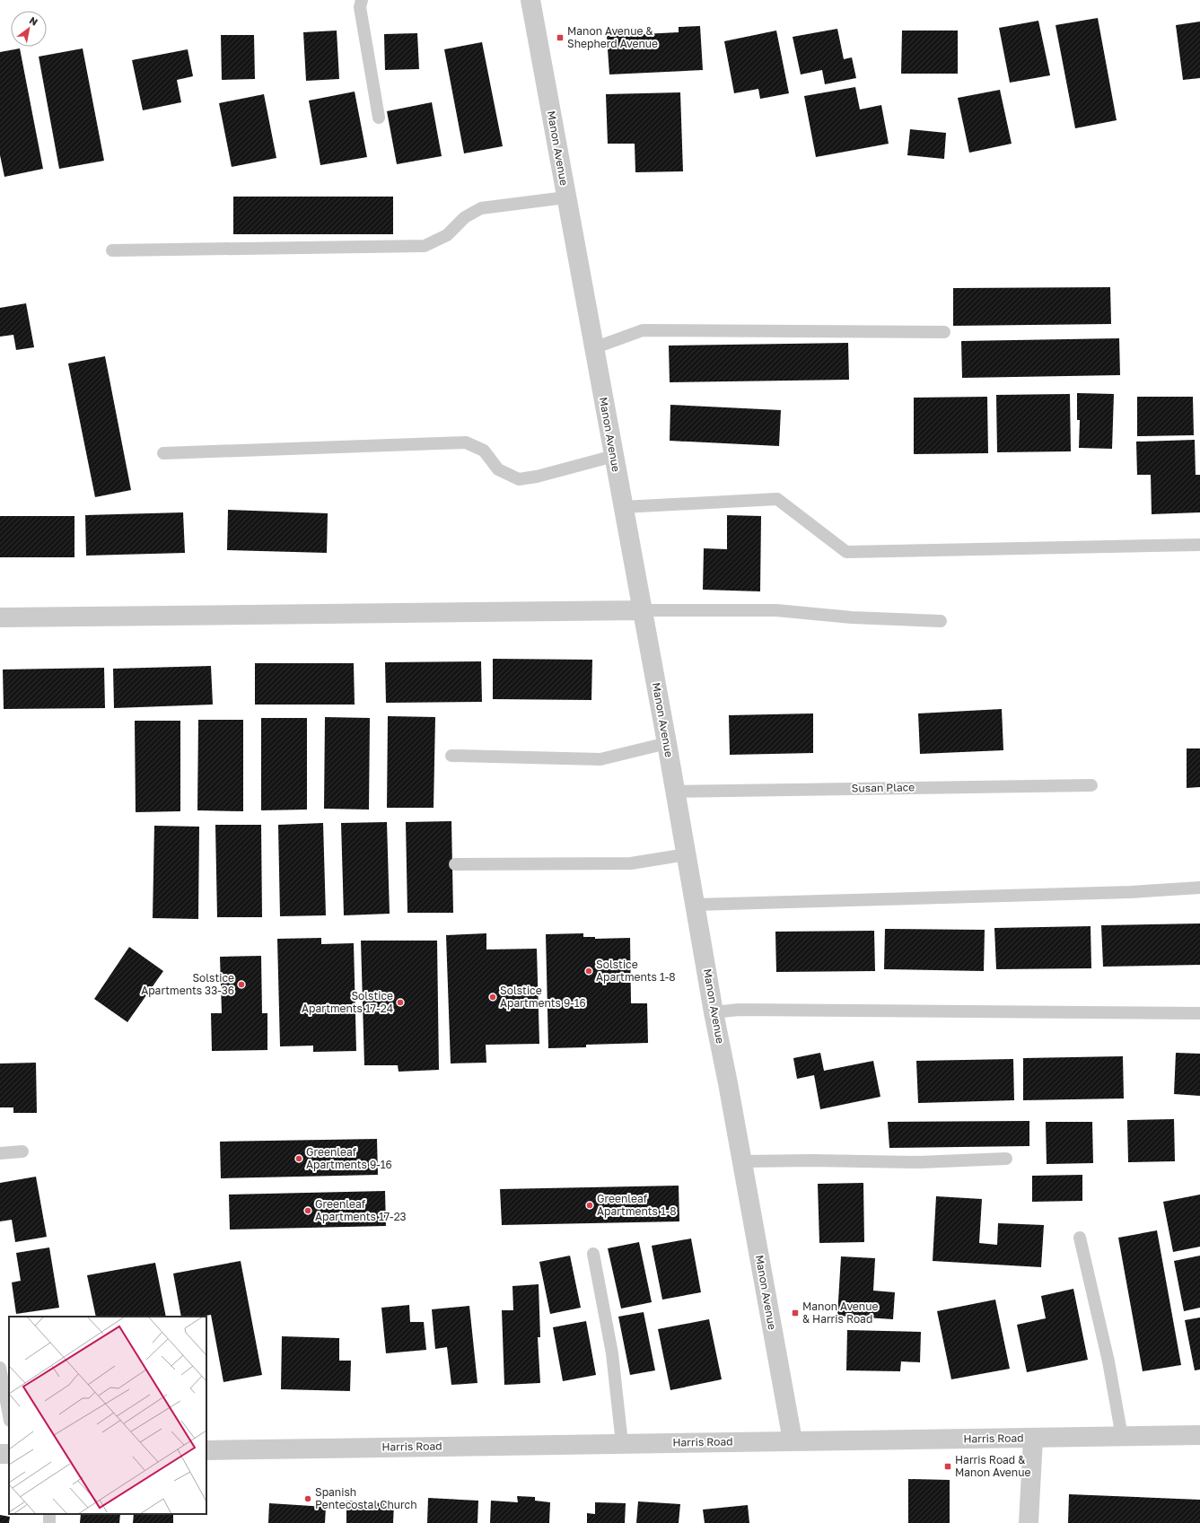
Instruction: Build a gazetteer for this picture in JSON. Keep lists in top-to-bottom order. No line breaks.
{"streets":{"street":["Manon Avenue","Harris Road"],"lane":["Susan Place"]},"crossings":[["Manon Avenue","Susan Place"],["Manon Avenue","Harris Road"]],"places":{"transit":["Manon Avenue & Shepherd Avenue","Manon Avenue & Harris Road","Harris Road & Manon Avenue"],"other":["Solstice Apartments 1-8","Solstice Apartments 33-36","Solstice Apartments 9-16","Solstice Apartments 17-24","Greenleaf Apartments 9-16","Greenleaf Apartments 1-8","Greenleaf Apartments 17-23","Spanish Pentecostal Church"]},"north":"top right"}
